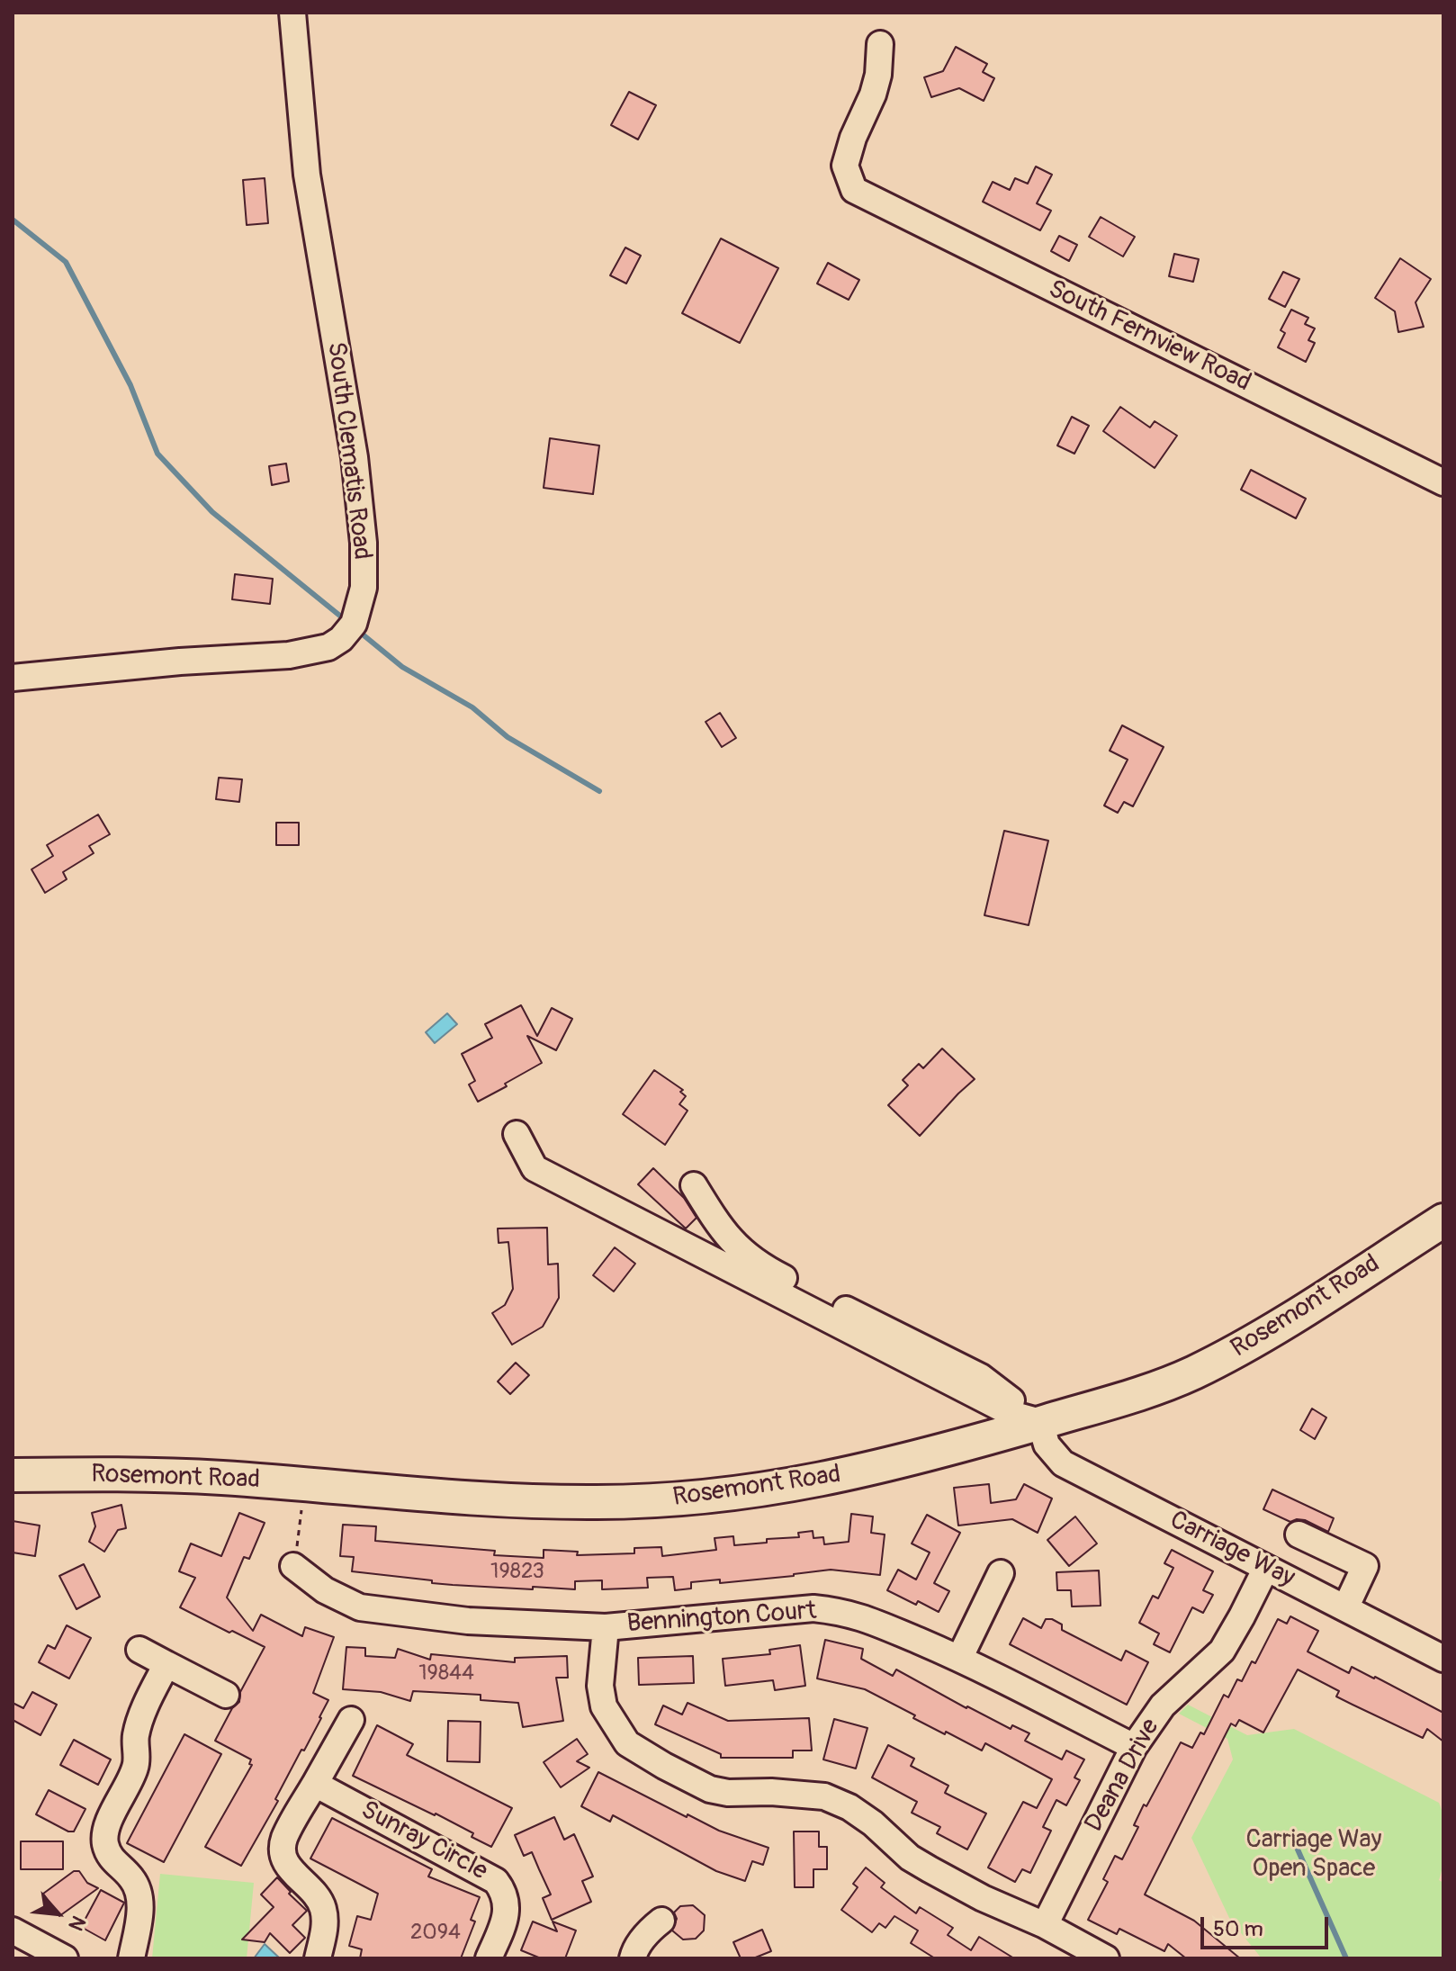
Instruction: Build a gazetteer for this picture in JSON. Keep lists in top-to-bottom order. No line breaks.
{"streets":{"main road":["Rosemont Road"],"street":["South Fernview Road","South Clematis Road","Carriage Way","Bennington Court","Deana Drive","Sunray Circle"]},"crossings":[["Rosemont Road","Carriage Way"],["Carriage Way","Deana Drive"],["Bennington Court","Deana Drive"]],"parks":["Carriage Way Open Space"],"house_numbers":["19823","19844","2094"],"scale_bar":"50 m","north":"bottom right"}
